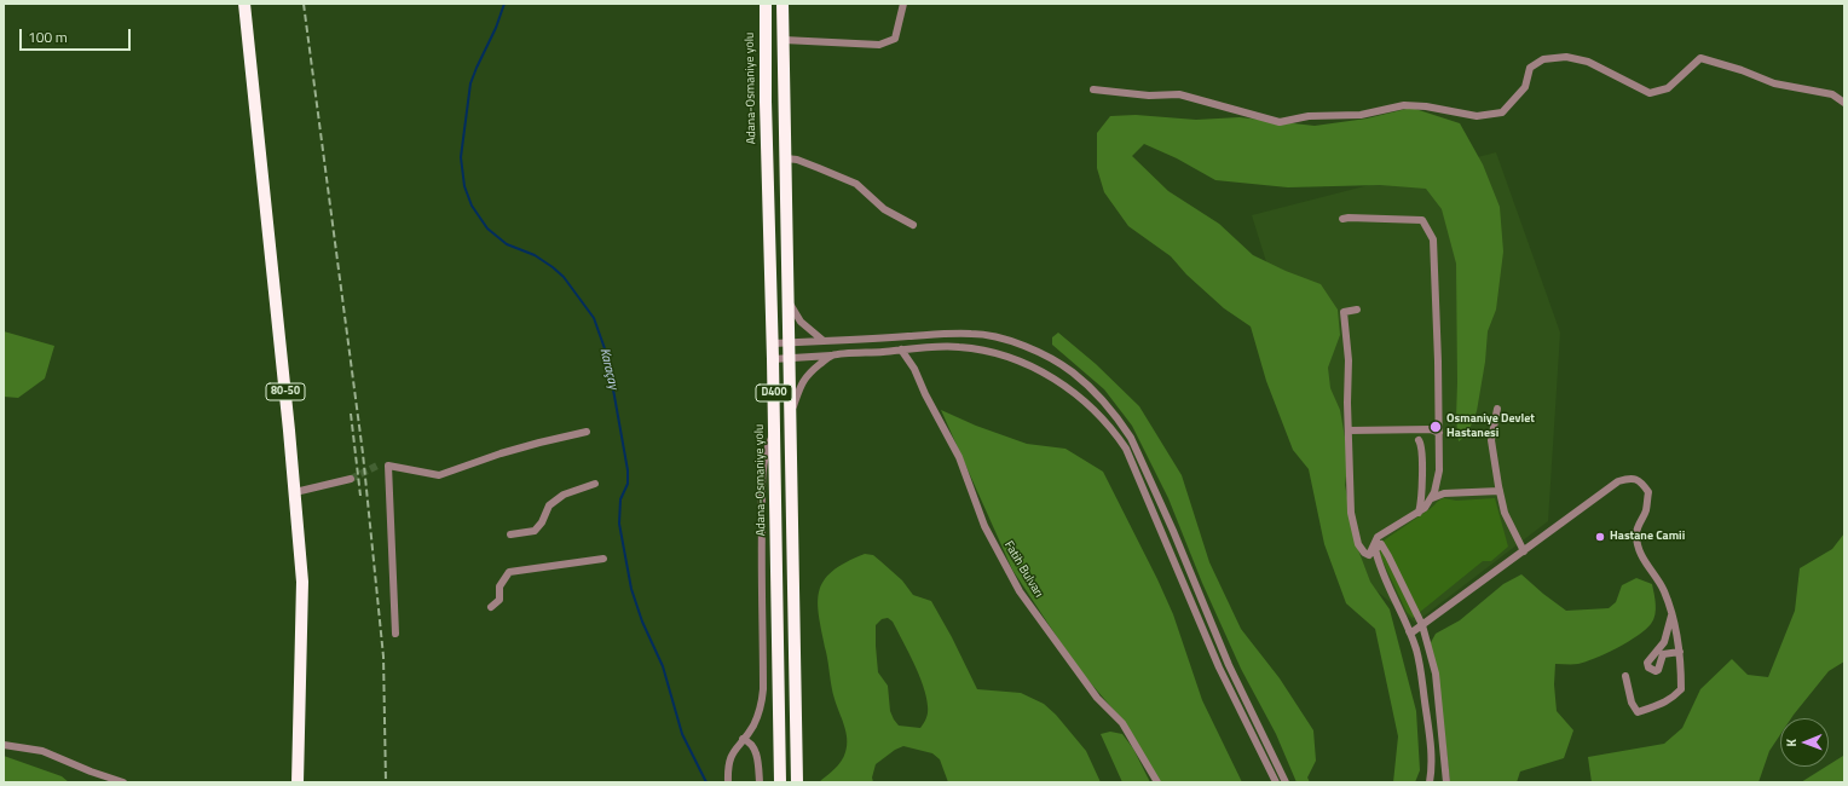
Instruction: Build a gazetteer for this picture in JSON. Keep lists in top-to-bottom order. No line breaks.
{"streets":{"highway":["Adana-Osmaniye yolu","80-50","D400"],"street":["Fatih Bulvarı"]},"water":["Karaçay"],"places":["Osmaniye Devlet Hastanesi","Hastane Camii"],"scale_bar":"100 m","north":"left"}
